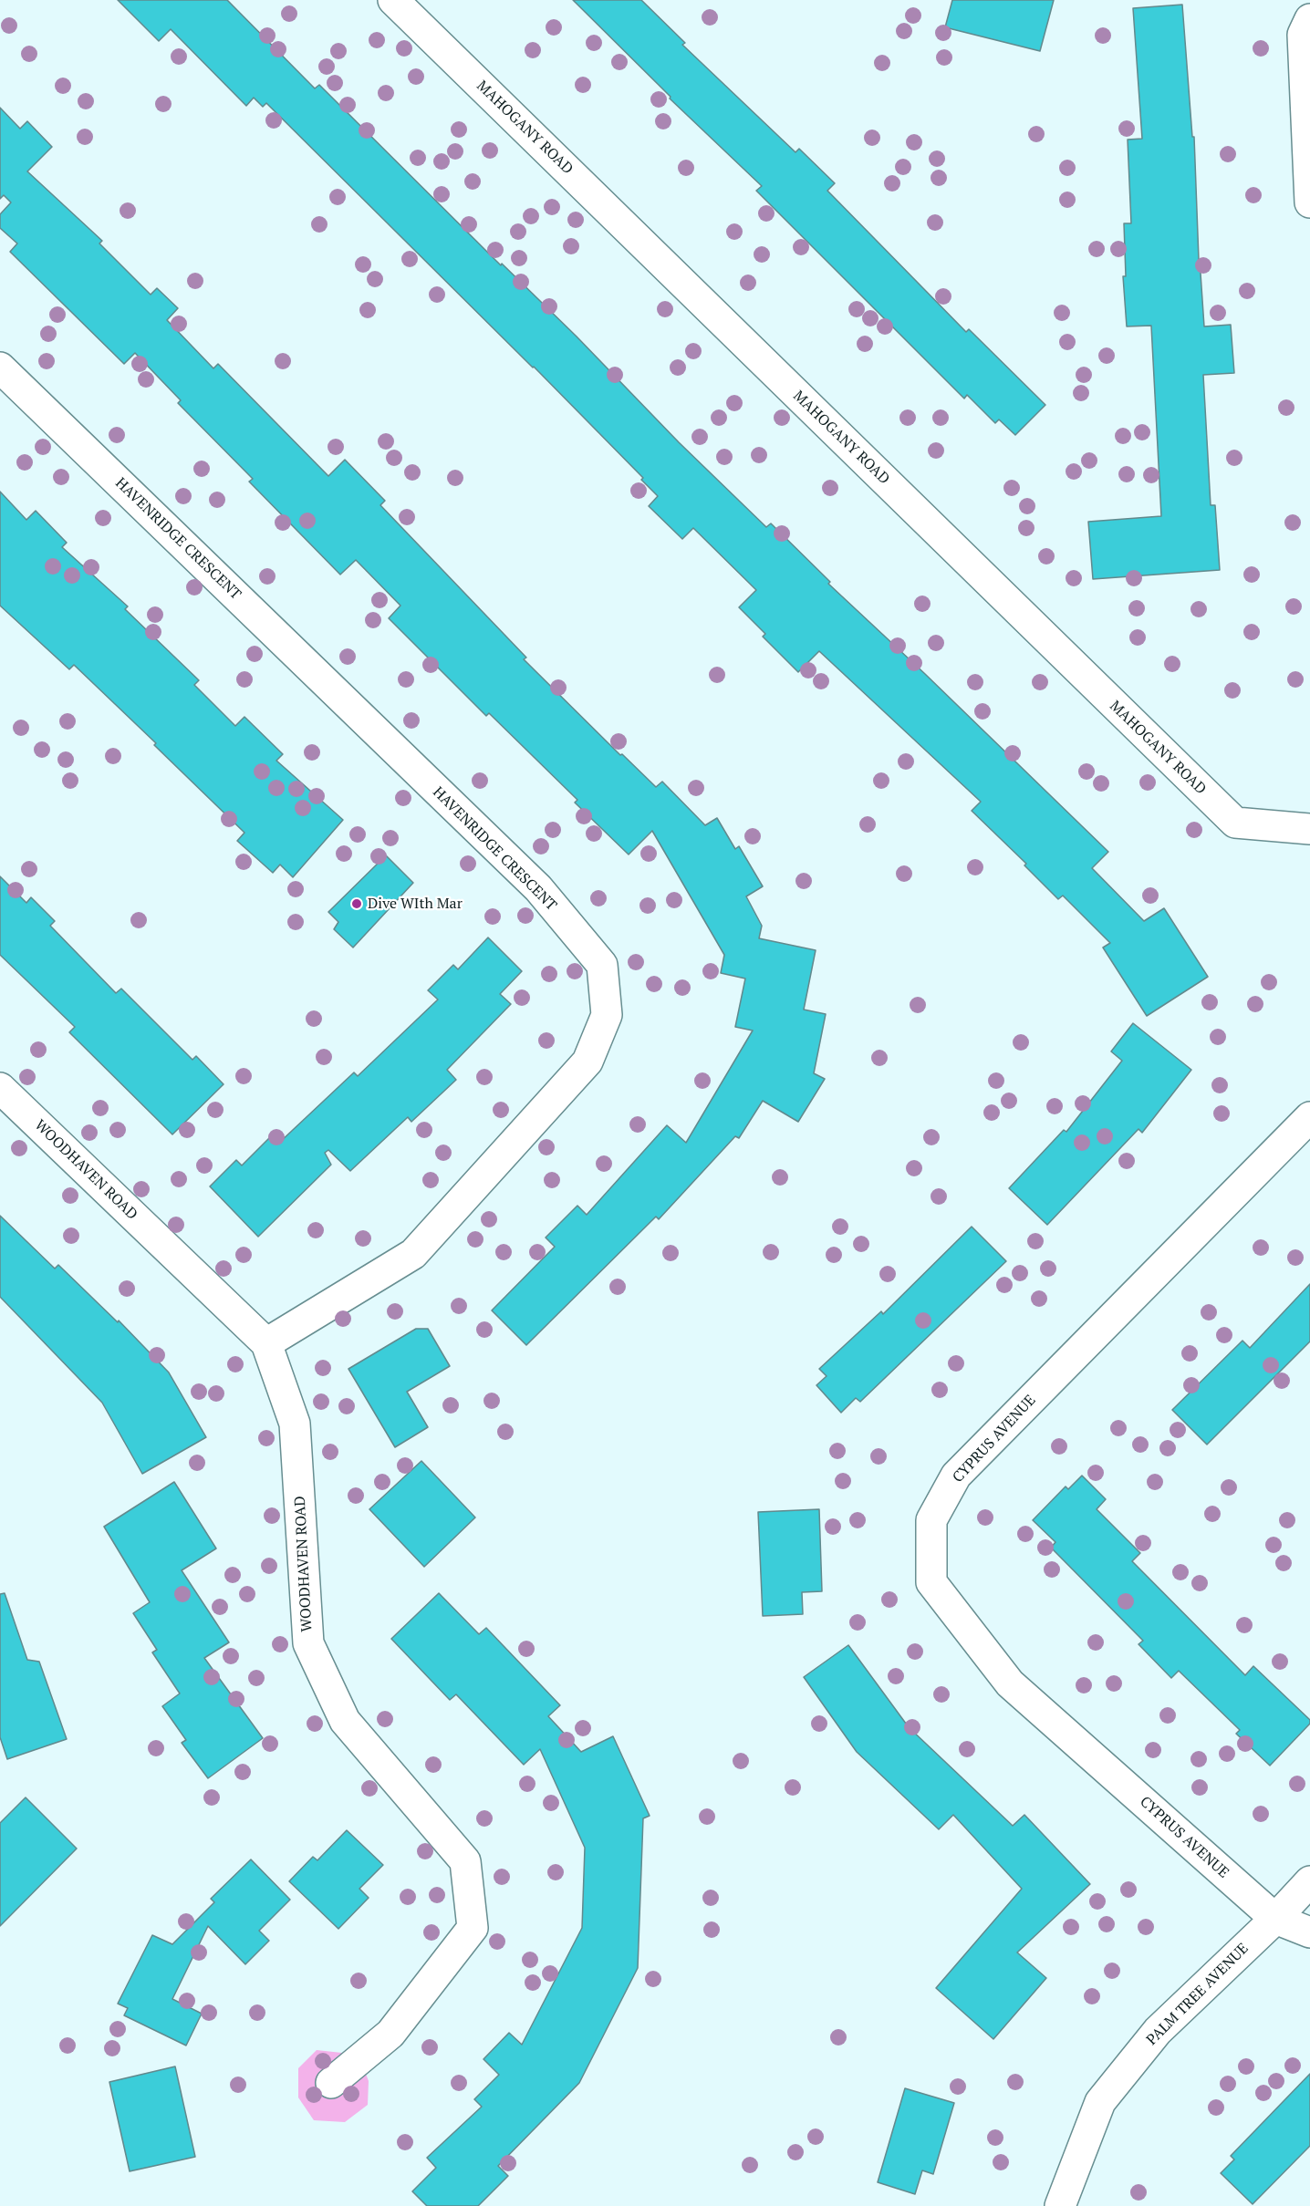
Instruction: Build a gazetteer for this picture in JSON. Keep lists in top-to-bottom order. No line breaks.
{"streets":{"street":["MAHOGANY ROAD","HAVENRIDGE CRESCENT","WOODHAVEN ROAD","CYPRUS AVENUE","PALM TREE AVENUE"]},"crossings":[["HAVENRIDGE CRESCENT","WOODHAVEN ROAD"],["CYPRUS AVENUE","PALM TREE AVENUE"]],"places":["Dive WIth Mar"]}
